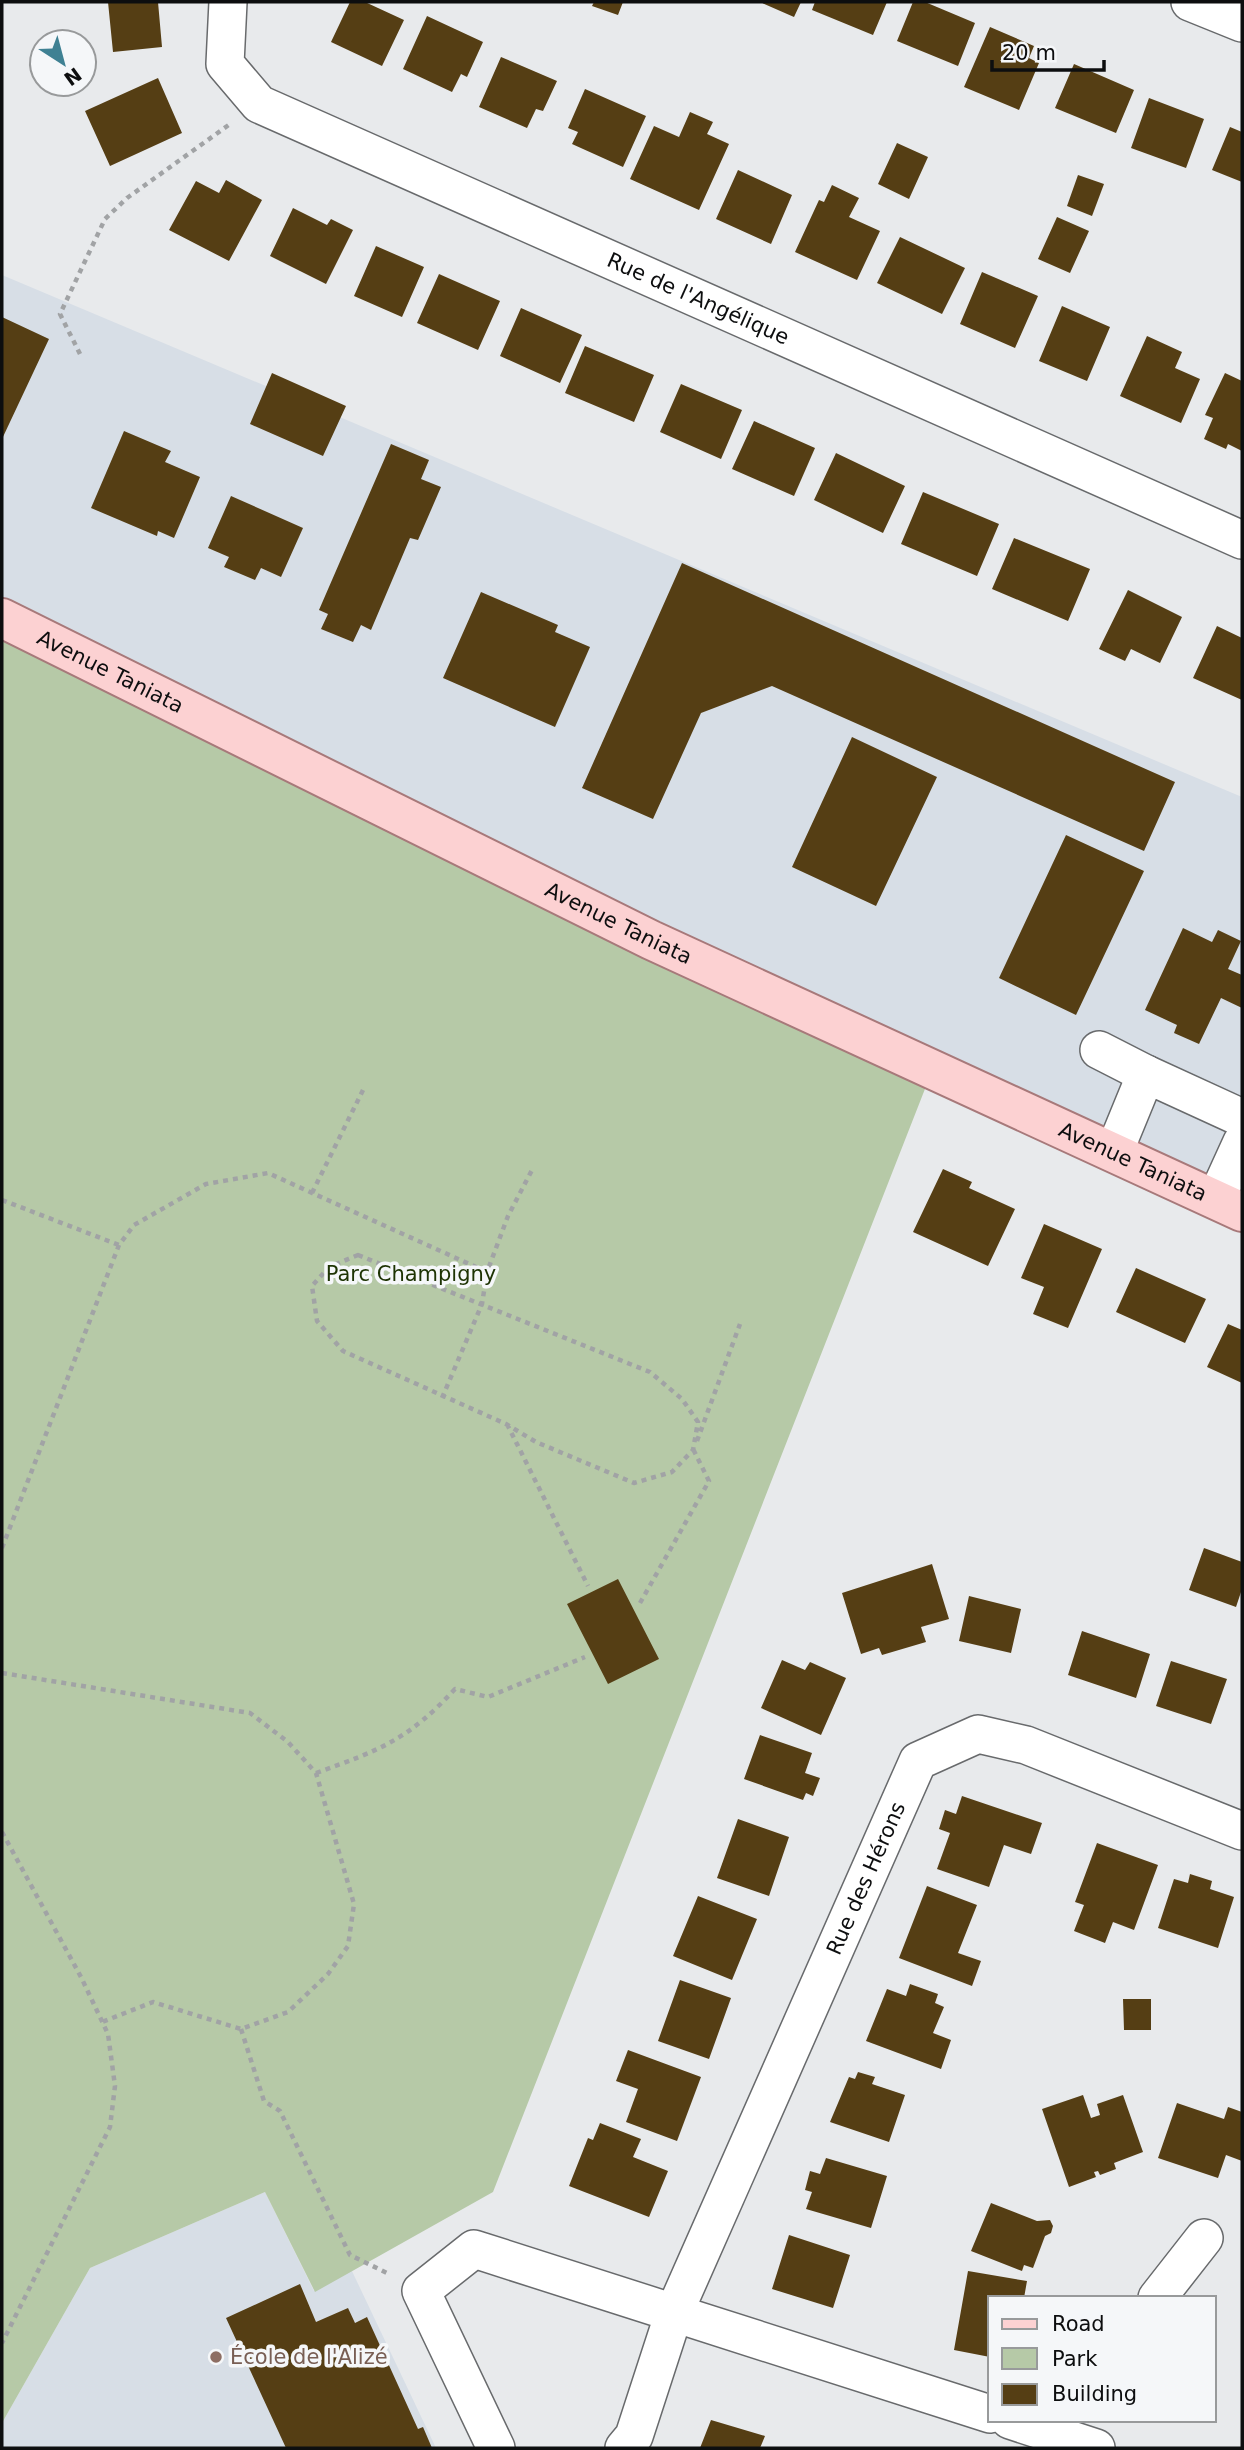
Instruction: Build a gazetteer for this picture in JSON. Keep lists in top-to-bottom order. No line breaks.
{"streets":{"main road":["Avenue Taniata"],"street":["Rue de l'Angélique","Rue des Hérons"]},"parks":["Parc Champigny"],"places":["École de l'Alizé"],"legend":["Road","Park","Building"],"scale_bar":"20 m","north":"bottom right"}
